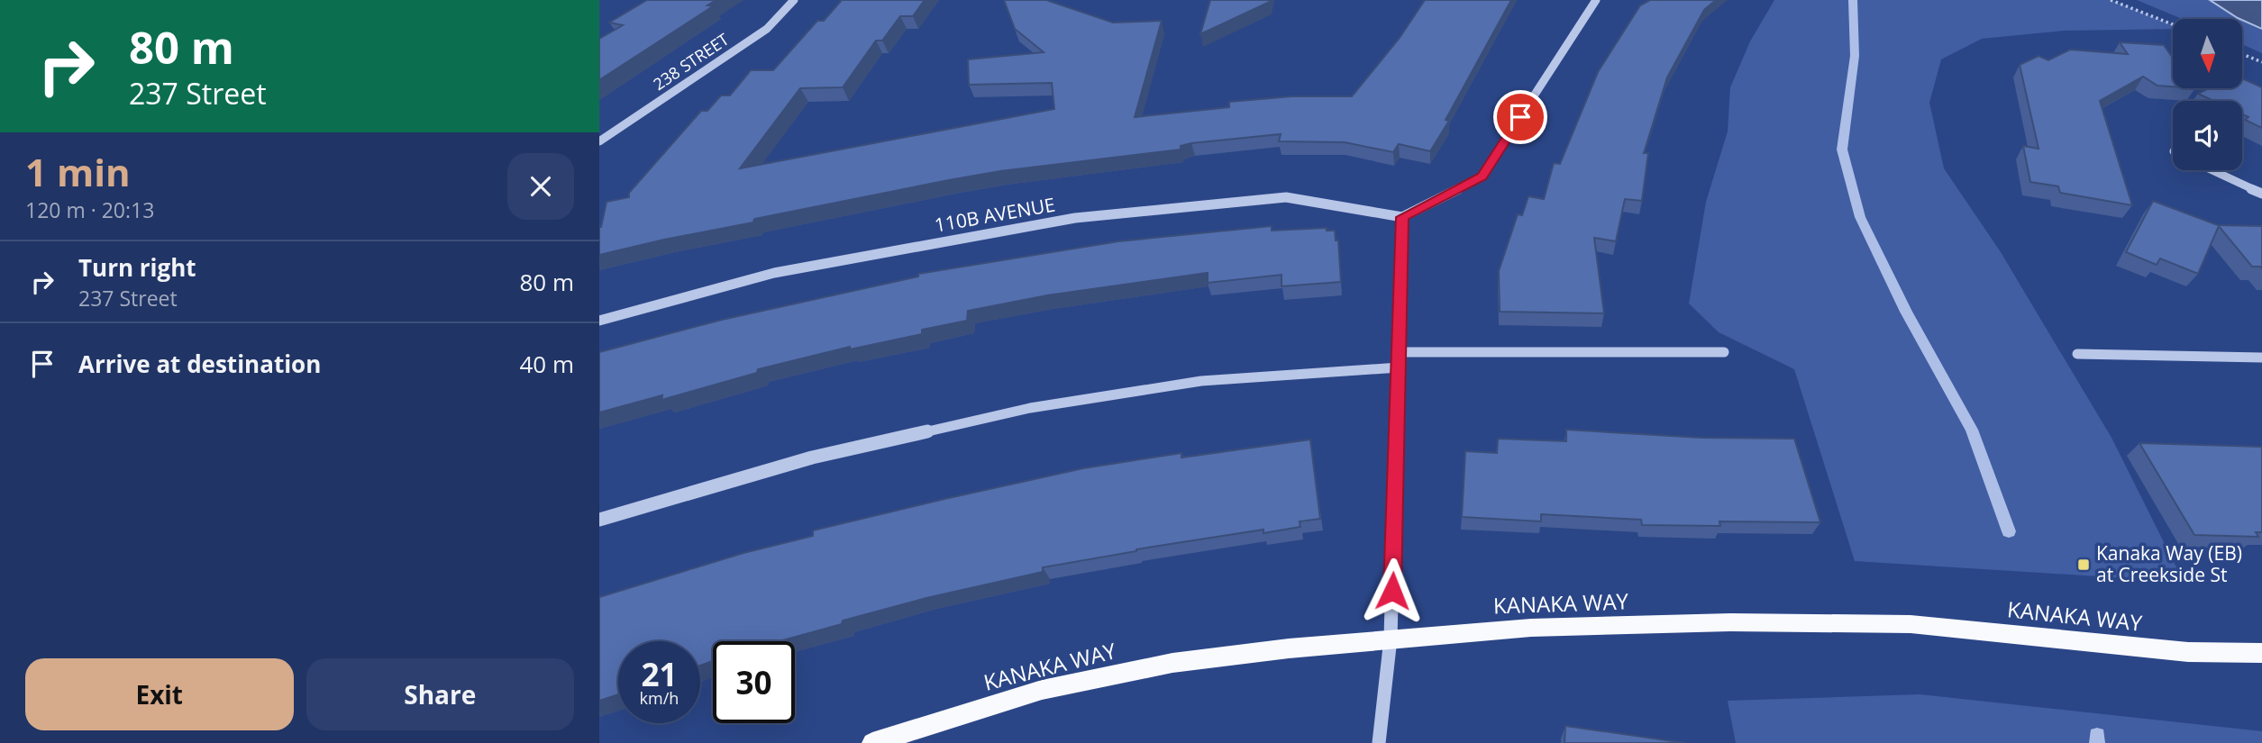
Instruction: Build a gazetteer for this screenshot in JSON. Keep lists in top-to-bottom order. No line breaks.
{"streets":{"main road":["KANAKA WAY"],"street":["238 STREET","110B AVENUE"]},"places":{"transit":["Kanaka Way (EB) at Creekside St"]},"north":"bottom","page":{"turn":["80 m","237 Street"],"heading":["1 min","120 m · 20:13"],"list":[{"name":"Turn right","note":"237 Street","value":"80 m"},{"name":"Arrive at destination","value":"40 m"}],"speed":"21 km/h","limit":"30","buttons":["Exit","Share"]}}
